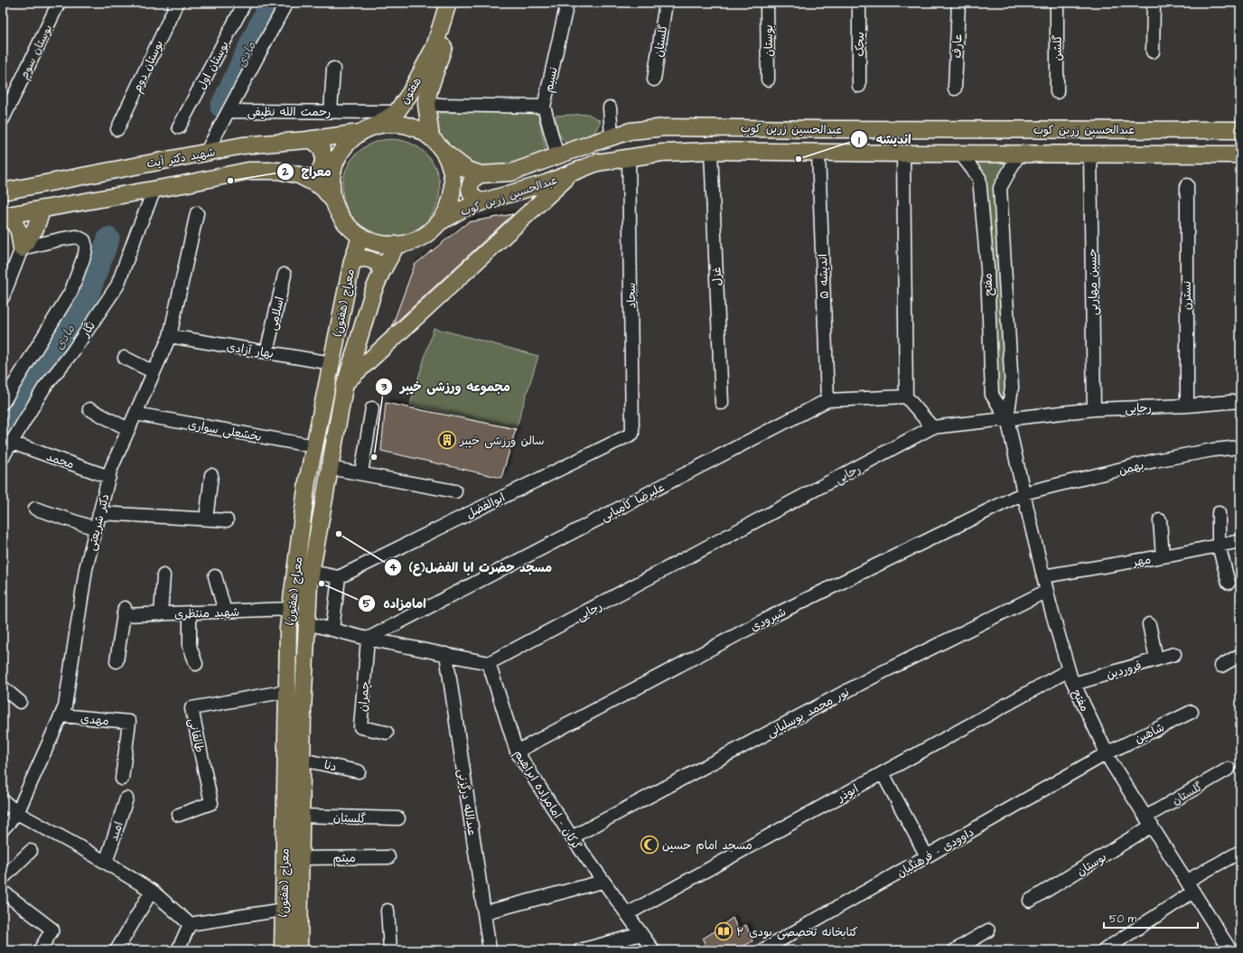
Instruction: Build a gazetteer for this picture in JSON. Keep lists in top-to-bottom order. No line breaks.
{"streets":{"main road":["هفتون","عبدالحسین زرین کوب","شهید دکتر آیت","معراج (هفتون)"],"street":["گلستان","بوستان","پیچک","عارف","گلشن","بوستان سوم","بوستان اول","بوستان دوم","نسیم","رحمت الله نظیفی","غزل","اندیشه ۵","حسین مهاربی","مفتح","سجاد","نسترن","اسلامی","نگار","بهار آزادی","رجایی","بخشعلی سواری","محمد","بهمن","علیرضا کامیابی","ابوالفضل","دکتر شریعتی","مهر","شهید منتظری","شیرودی","فروردین","چمران","نور محمد یوسلیانی","مهدی","شاهین","طالقانی","دنا","ابوذر","گرکان - امامزاده ابراهیم","عبدالله درگزنی","امید","داوودی - فرهنگیان","میثم"]},"crossings":[["گلستان","بوستان"],["گلستان","مفتح"],["گلستان","معراج (هفتون)"],["بوستان","مفتح"],["نسیم","عبدالحسین زرین کوب"],["هفتون","رحمت الله نظیفی"],["هفتون","عبدالحسین زرین کوب"],["هفتون","شهید دکتر آیت"],["هفتون","معراج (هفتون)"],["عبدالحسین زرین کوب","شهید دکتر آیت"],["عبدالحسین زرین کوب","غزل"],["عبدالحسین زرین کوب","اندیشه ۵"],["عبدالحسین زرین کوب","حسین مهاربی"],["عبدالحسین زرین کوب","مفتح"],["عبدالحسین زرین کوب","سجاد"],["عبدالحسین زرین کوب","معراج (هفتون)"],["شهید دکتر آیت","معراج (هفتون)"],["اندیشه ۵","علیرضا کامیابی"],["حسین مهاربی","رجایی"],["مفتح","رجایی"],["مفتح","بهمن"],["مفتح","مهر"],["مفتح","شیرودی"],["مفتح","فروردین"],["مفتح","نور محمد یوسلیانی"],["مفتح","شاهین"],["مفتح","ابوذر"],["مفتح","داوودی - فرهنگیان"],["سجاد","ابوالفضل"],["نسترن","رجایی"],["معراج (هفتون)","بهار آزادی"],["معراج (هفتون)","بخشعلی سواری"],["معراج (هفتون)","شهید منتظری"],["معراج (هفتون)","طالقانی"],["معراج (هفتون)","دنا"],["معراج (هفتون)","میثم"],["اسلامی","بهار آزادی"],["نگار","محمد"],["بهار آزادی","دکتر شریعتی"],["رجایی","گرکان - امامزاده ابراهیم"],["بخشعلی سواری","دکتر شریعتی"],["محمد","دکتر شریعتی"],["بهمن","شیرودی"],["علیرضا کامیابی","چمران"],["دکتر شریعتی","مهدی"],["شیرودی","گرکان - امامزاده ابراهیم"],["نور محمد یوسلیانی","گرکان - امامزاده ابراهیم"],["شاهین","داوودی - فرهنگیان"],["ابوذر","گرکان - امامزاده ابراهیم"]],"water":["مادی"],"places":{"other":["اندیشه","معراج","مجموعه ورزشی خیبر","مسجد حضرت ابا الفضل(ع)","امامزاده"],"building":["سالن ورزشی خیبر"],"mosque":["مسجد امام حسین"],"library":["کتابخانه تخصصی یودی ۲"]},"scale_bar":"50 m"}
